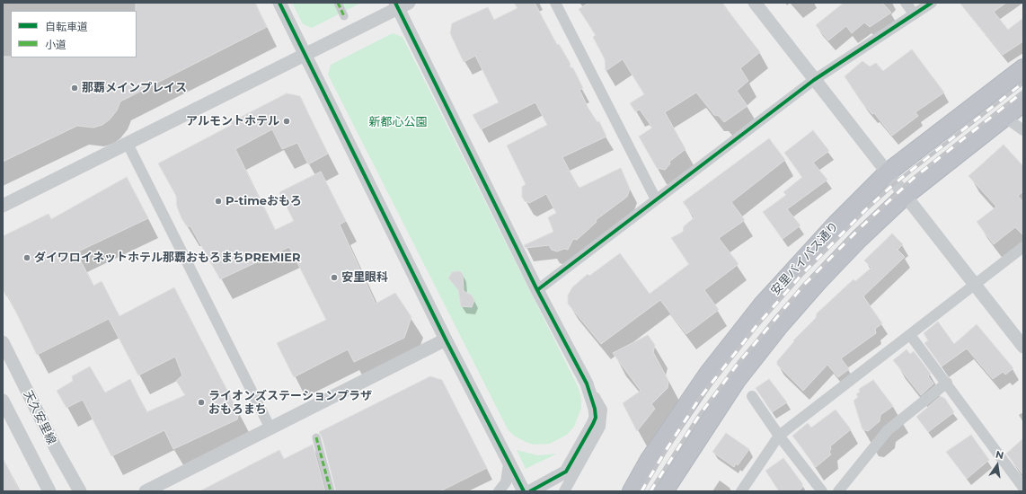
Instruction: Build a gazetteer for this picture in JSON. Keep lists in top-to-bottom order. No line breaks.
{"streets":{"highway":["安里バイパス通り"],"street":["天久安里線"]},"parks":["新都心公園"],"places":["那覇メインプレイス","アルモントホテル","P-timeおもろ","ダイワロイネットホテル那覇おもろまちPREMIER","安里眼科","ライオンズステーションプラザ おもろまち"],"legend":["自転車道","小道"],"north":"top"}
